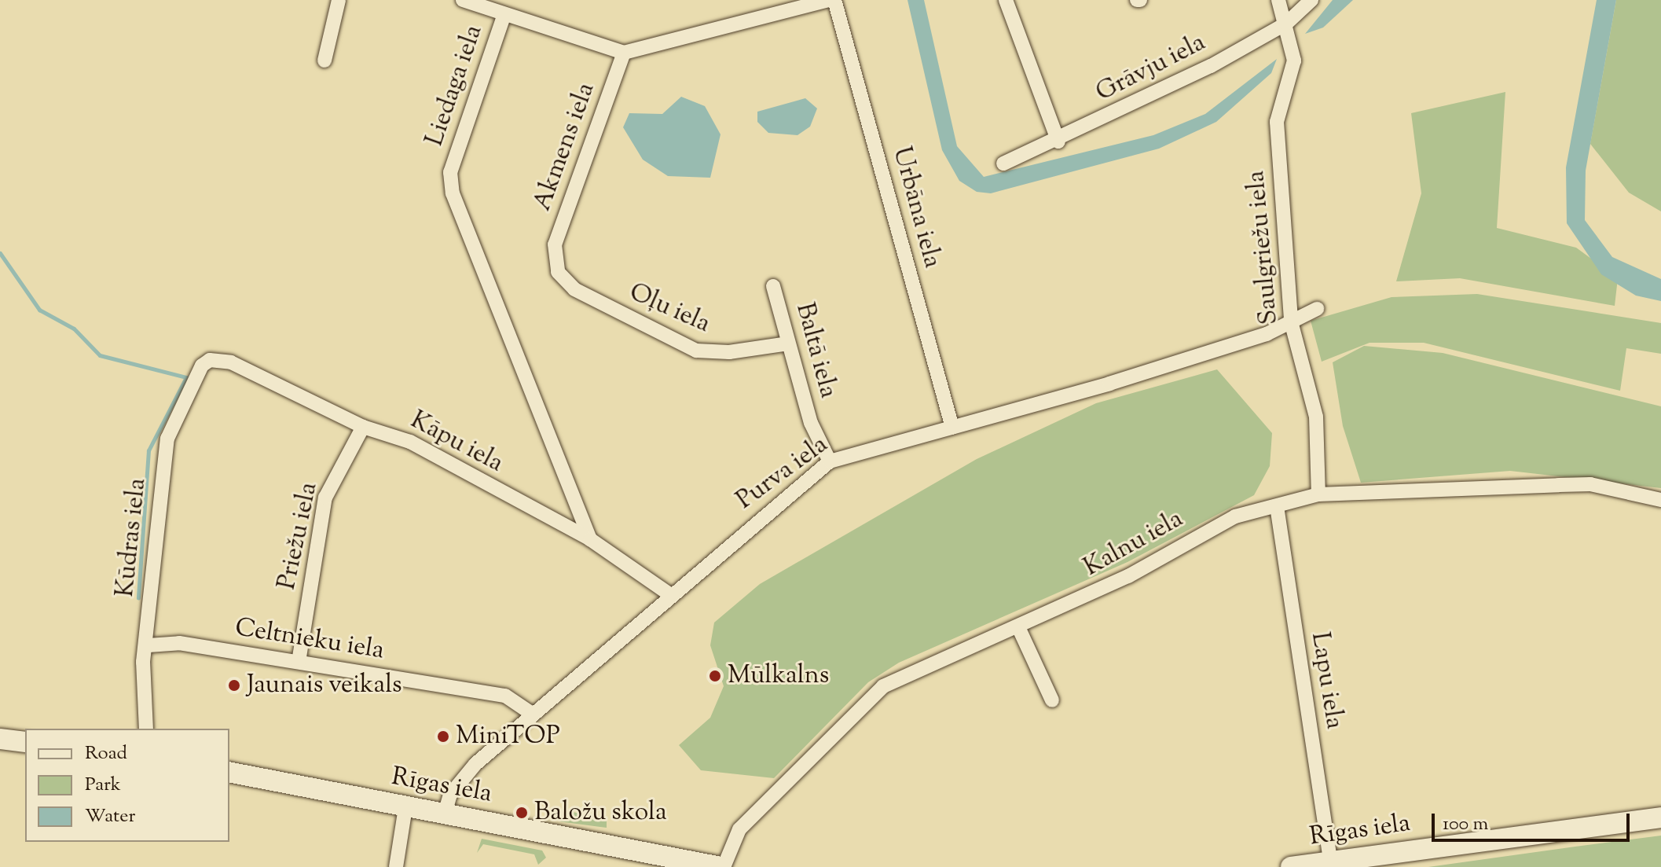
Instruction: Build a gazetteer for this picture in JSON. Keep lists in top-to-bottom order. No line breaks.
{"streets":{"main road":["Rīgas iela"],"street":["Grāvju iela","Liedaga iela","Akmens iela","Urbāna iela","Saulgriežu iela","Oļu iela","Baltā iela","Kāpu iela","Purva iela","Priežu iela","Kūdras iela","Kalnu iela","Celtnieku iela","Lapu iela"]},"crossings":[["Grāvju iela","Saulgriežu iela"],["Liedaga iela","Kāpu iela"],["Akmens iela","Oļu iela"],["Urbāna iela","Purva iela"],["Saulgriežu iela","Purva iela"],["Saulgriežu iela","Kalnu iela"],["Oļu iela","Baltā iela"],["Baltā iela","Purva iela"],["Kāpu iela","Purva iela"],["Kāpu iela","Priežu iela"],["Kāpu iela","Kūdras iela"],["Purva iela","Celtnieku iela"],["Purva iela","Rīgas iela"],["Priežu iela","Celtnieku iela"],["Kūdras iela","Celtnieku iela"],["Kalnu iela","Lapu iela"],["Kalnu iela","Rīgas iela"],["Lapu iela","Rīgas iela"]],"places":["Mūlkalns","Jaunais veikals","MiniTOP","Baložu skola"],"legend":["Road","Park","Water"],"scale_bar":"100 m"}
